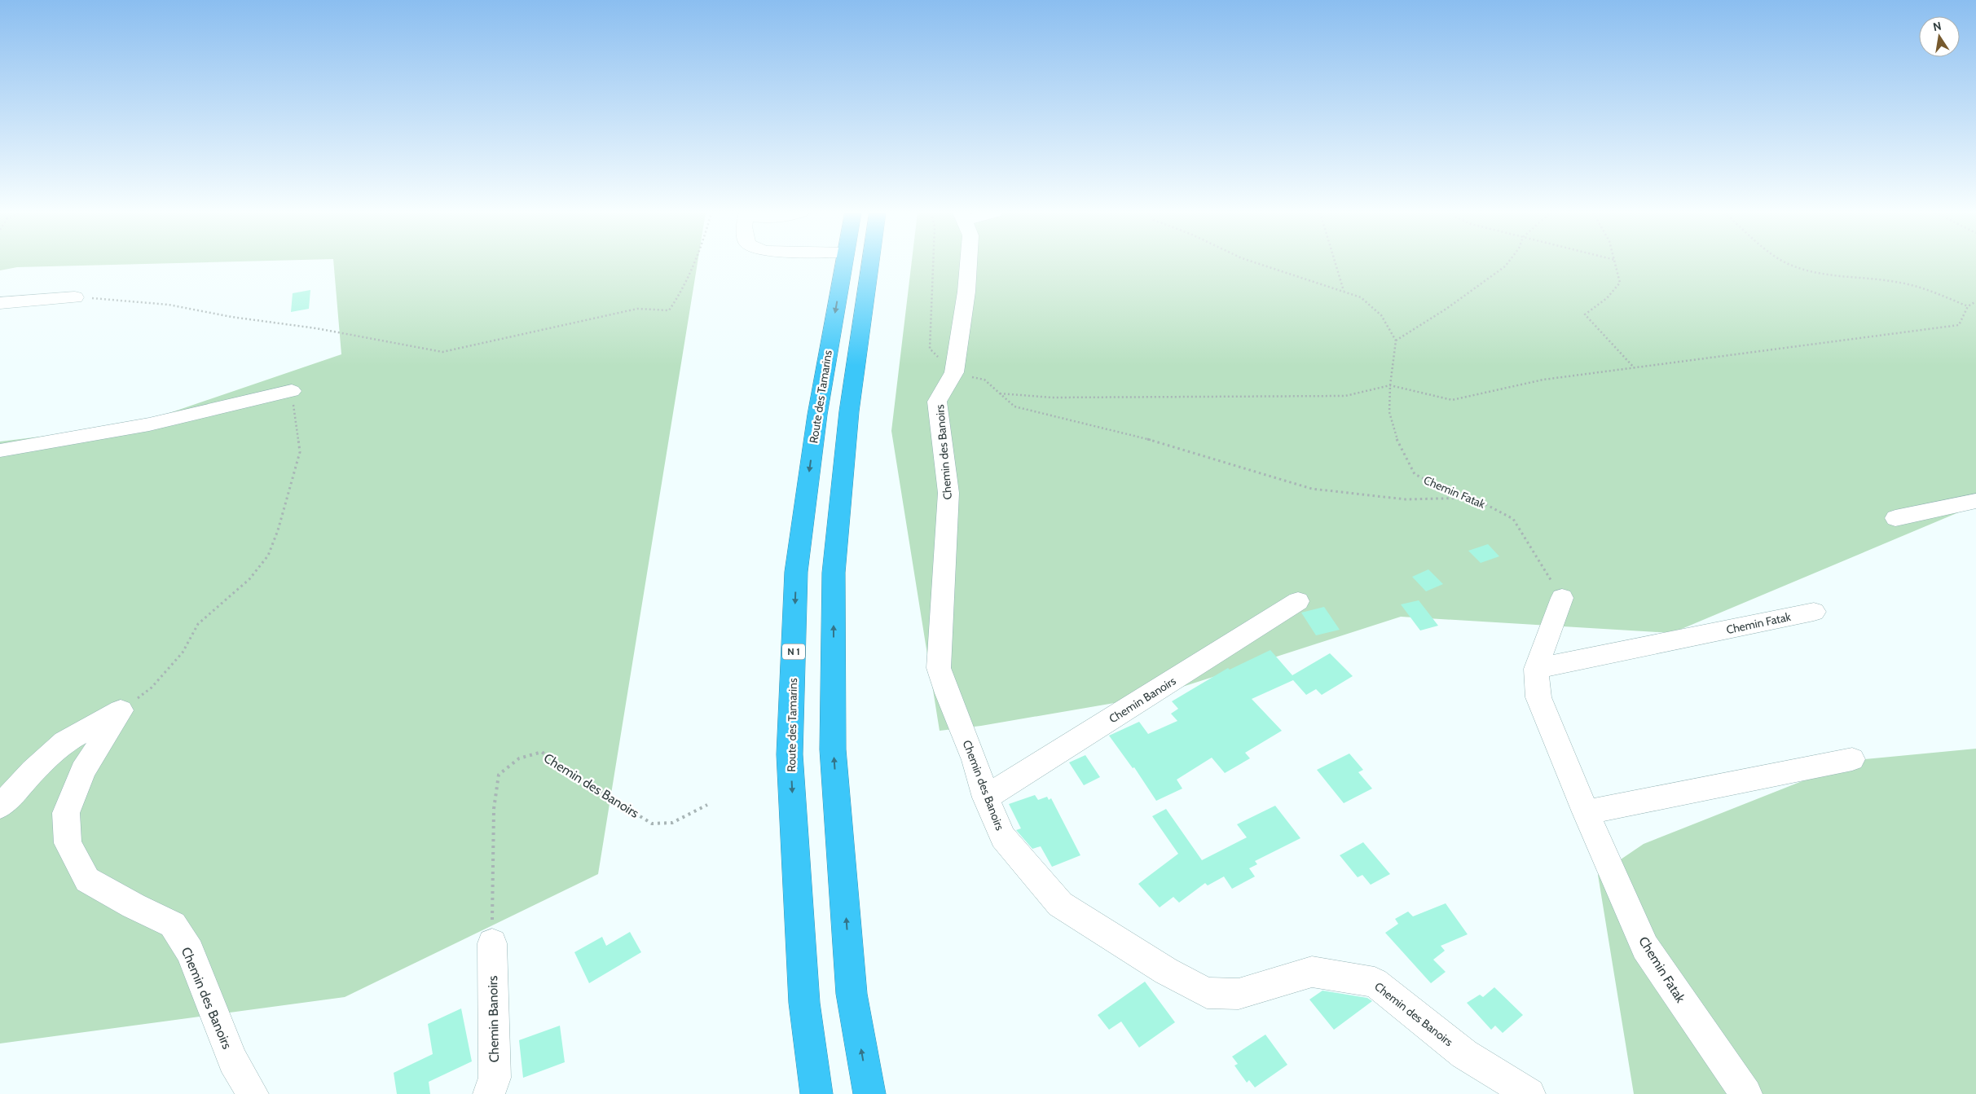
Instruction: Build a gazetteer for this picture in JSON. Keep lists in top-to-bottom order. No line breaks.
{"streets":{"highway":["Route des Tamarins","N 1"],"street":["Chemin des Banoirs","Chemin Fatak","Chemin Banoirs"]},"crossings":[["Chemin des Banoirs","Chemin Banoirs"]],"north":"top"}
